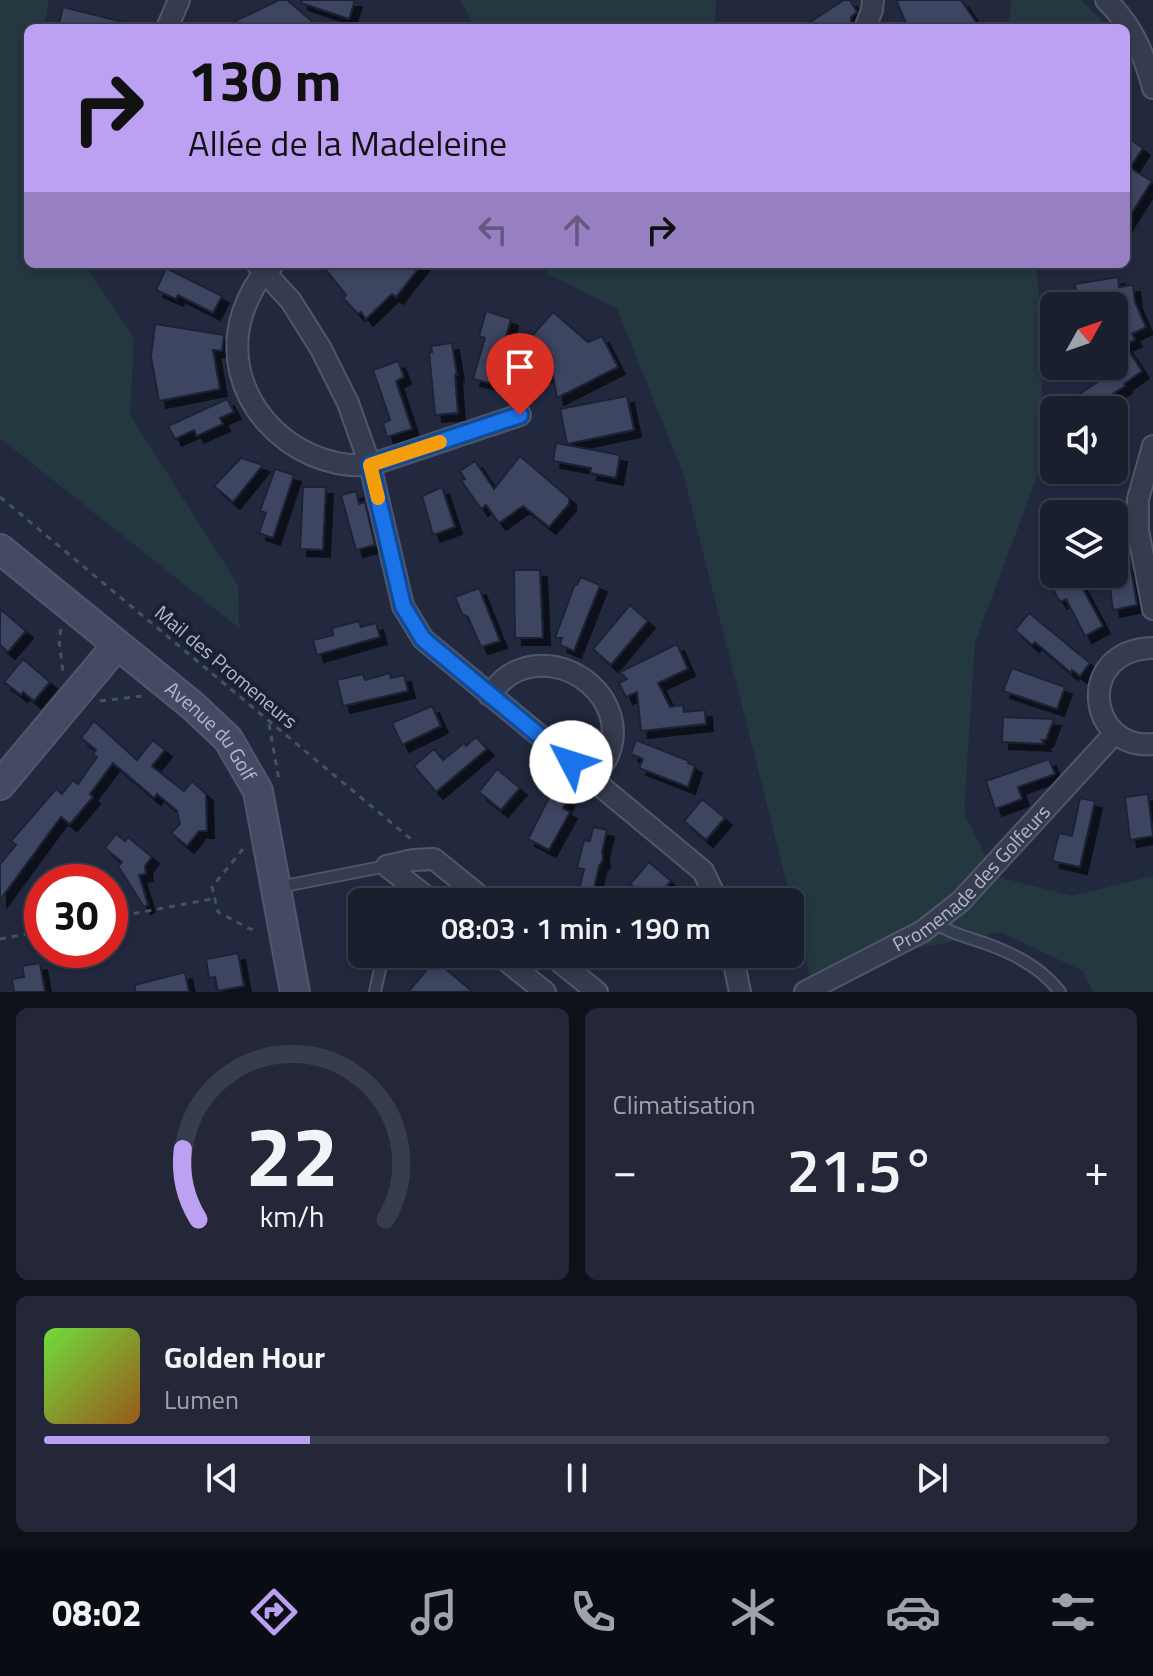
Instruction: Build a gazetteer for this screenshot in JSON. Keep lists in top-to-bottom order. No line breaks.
{"streets":{"street":["Avenue du Golf","Promenade des Golfeurs"],"path":["Mail des Promeneurs"]},"north":"top right","page":{"turn":["130 m","Allée de la Madeleine"],"limit":"30","trip":"08:03 · 1 min · 190 m","tile":"Climatisation","heat":["−","21.5°","+"],"song":["Golden Hour","Lumen"],"tabs":"08:02","gauge":["22","km/h"]}}
